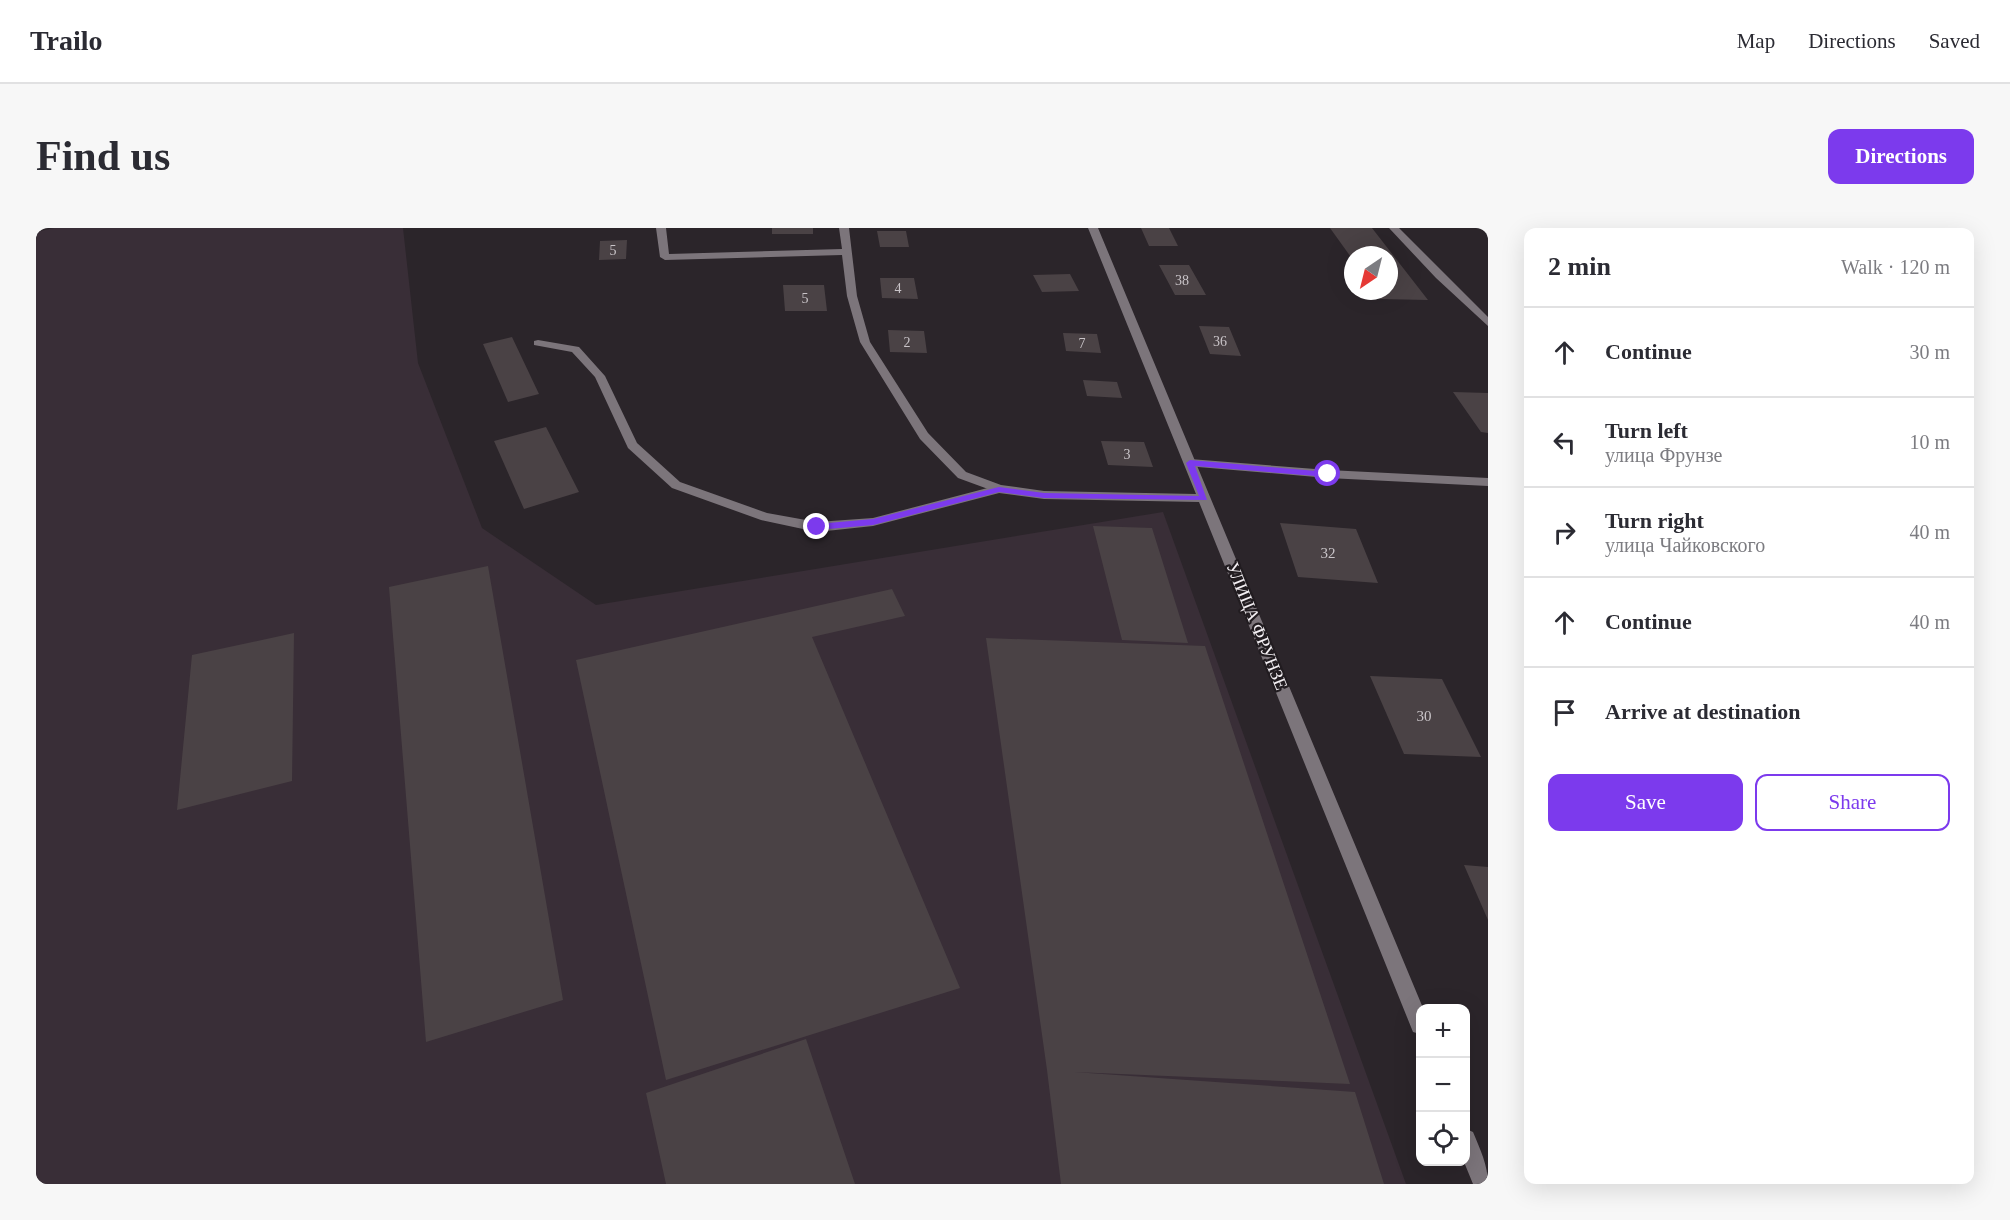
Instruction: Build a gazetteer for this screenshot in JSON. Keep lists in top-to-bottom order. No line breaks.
{"streets":{"street":["УЛИЦА ФРУНЗЕ"]},"house_numbers":["5","38","4","5","36","2","7","3","32","30"],"north":"bottom left","page":{"header":"Trailo","nav":["Map","Directions","Saved"],"buttons":["Directions",["Save","Share"]],"title":"Find us","heading":["2 min","Walk · 120 m"],"list":[["Continue","30 m"],["Turn left","улица Фрунзе","10 m"],["Turn right","улица Чайковского","40 m"],["Continue","40 m"],"Arrive at destination"],"map_buttons":["+","−"]}}
